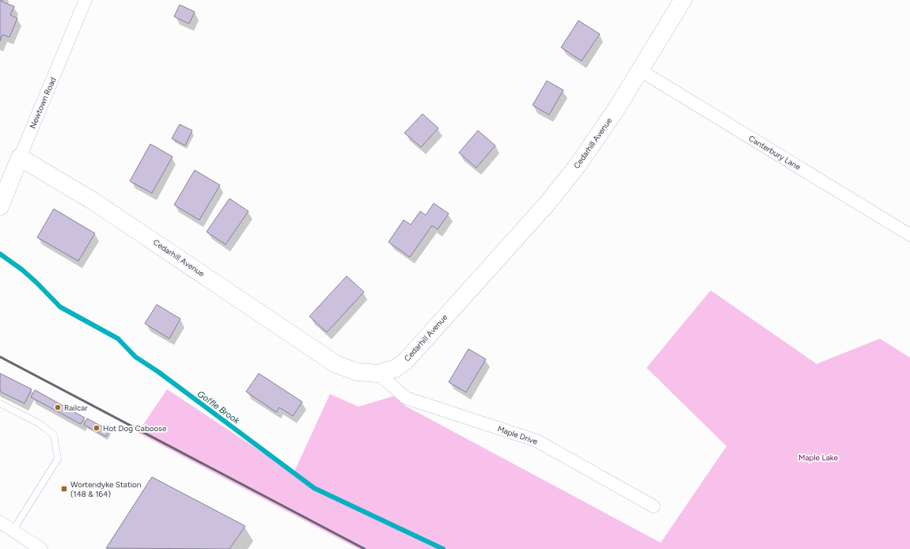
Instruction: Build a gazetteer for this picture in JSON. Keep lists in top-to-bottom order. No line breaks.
{"streets":{"street":["Newtown Road","Cedarhill Avenue","Canterbury Lane","Maple Drive"]},"crossings":[["Newtown Road","Cedarhill Avenue"],["Cedarhill Avenue","Canterbury Lane"],["Cedarhill Avenue","Maple Drive"]],"water":["Goffle Brook"],"parks":["Maple Lake"],"places":{"other":["Railcar","Hot Dog Caboose"],"transit":["Wortendyke Station (148 & 164)"]}}
